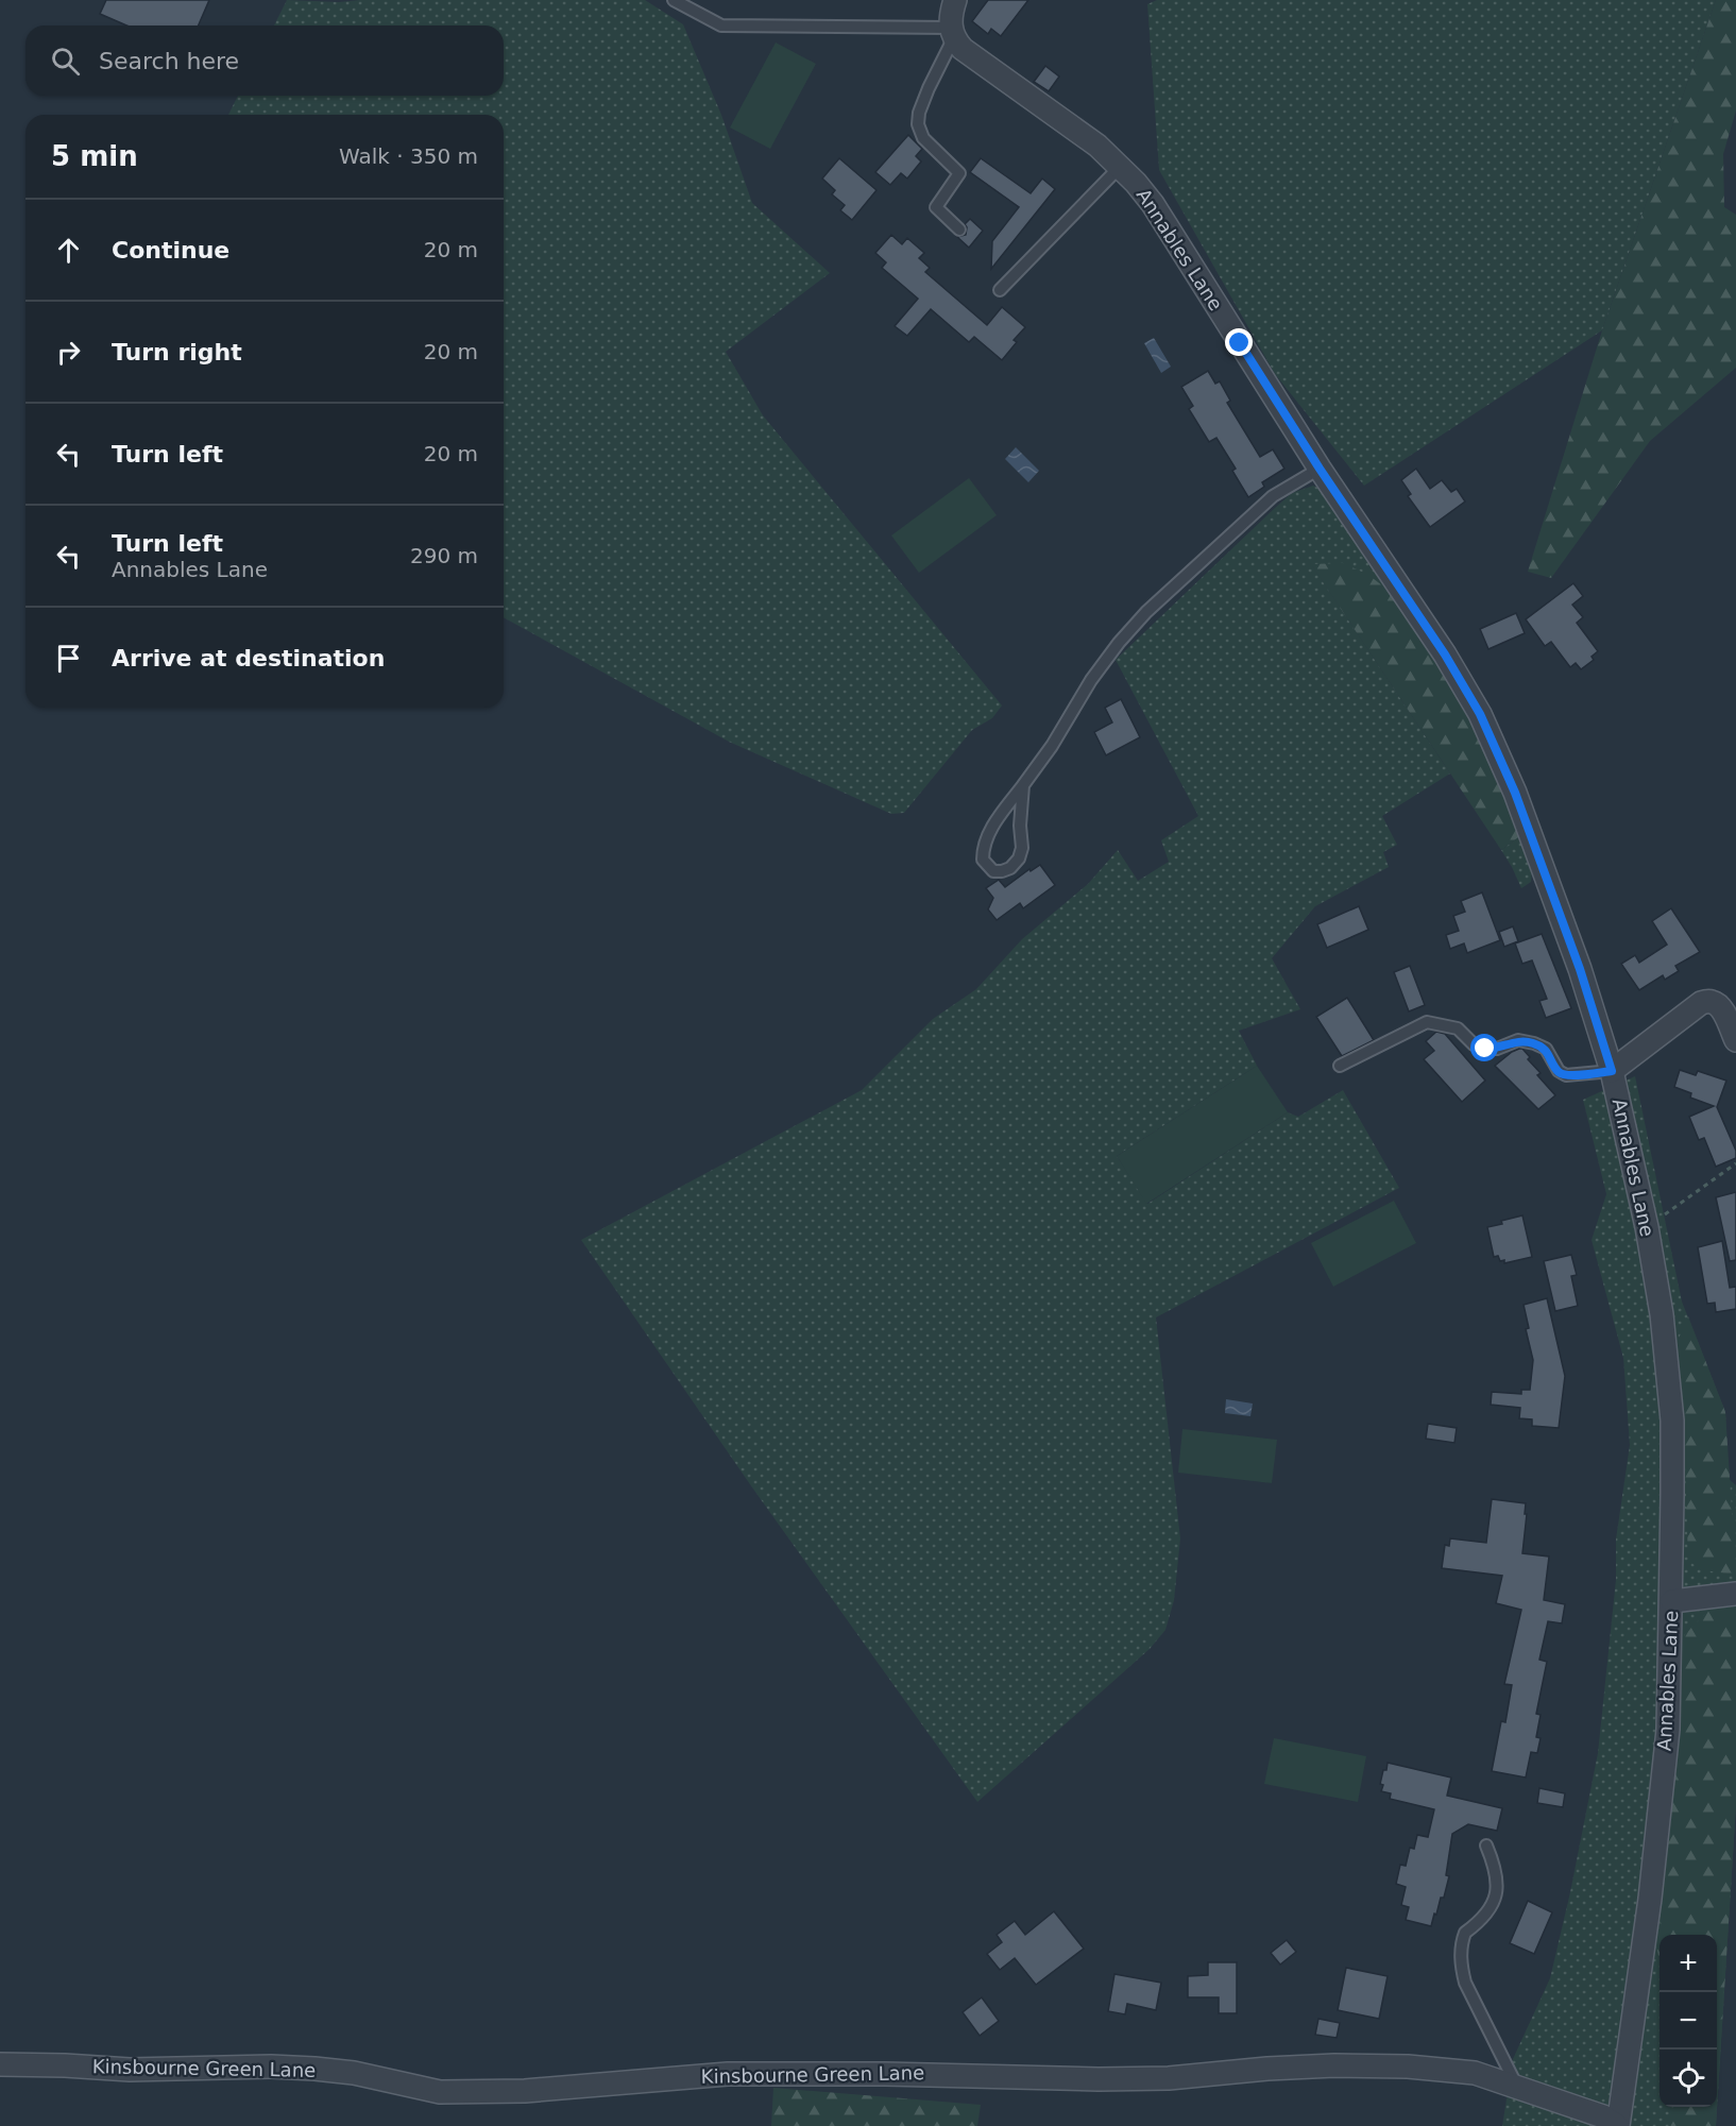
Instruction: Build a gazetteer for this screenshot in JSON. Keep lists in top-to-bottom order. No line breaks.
{"streets":{"street":["Annables Lane","Kinsbourne Green Lane"]},"crossings":[["Annables Lane","Kinsbourne Green Lane"]],"page":{"search":"Search here","heading":["5 min","Walk · 350 m"],"list":[["Continue","20 m"],["Turn right","20 m"],["Turn left","20 m"],["Turn left","Annables Lane","290 m"],"Arrive at destination"],"map_buttons":["+","−"]}}
